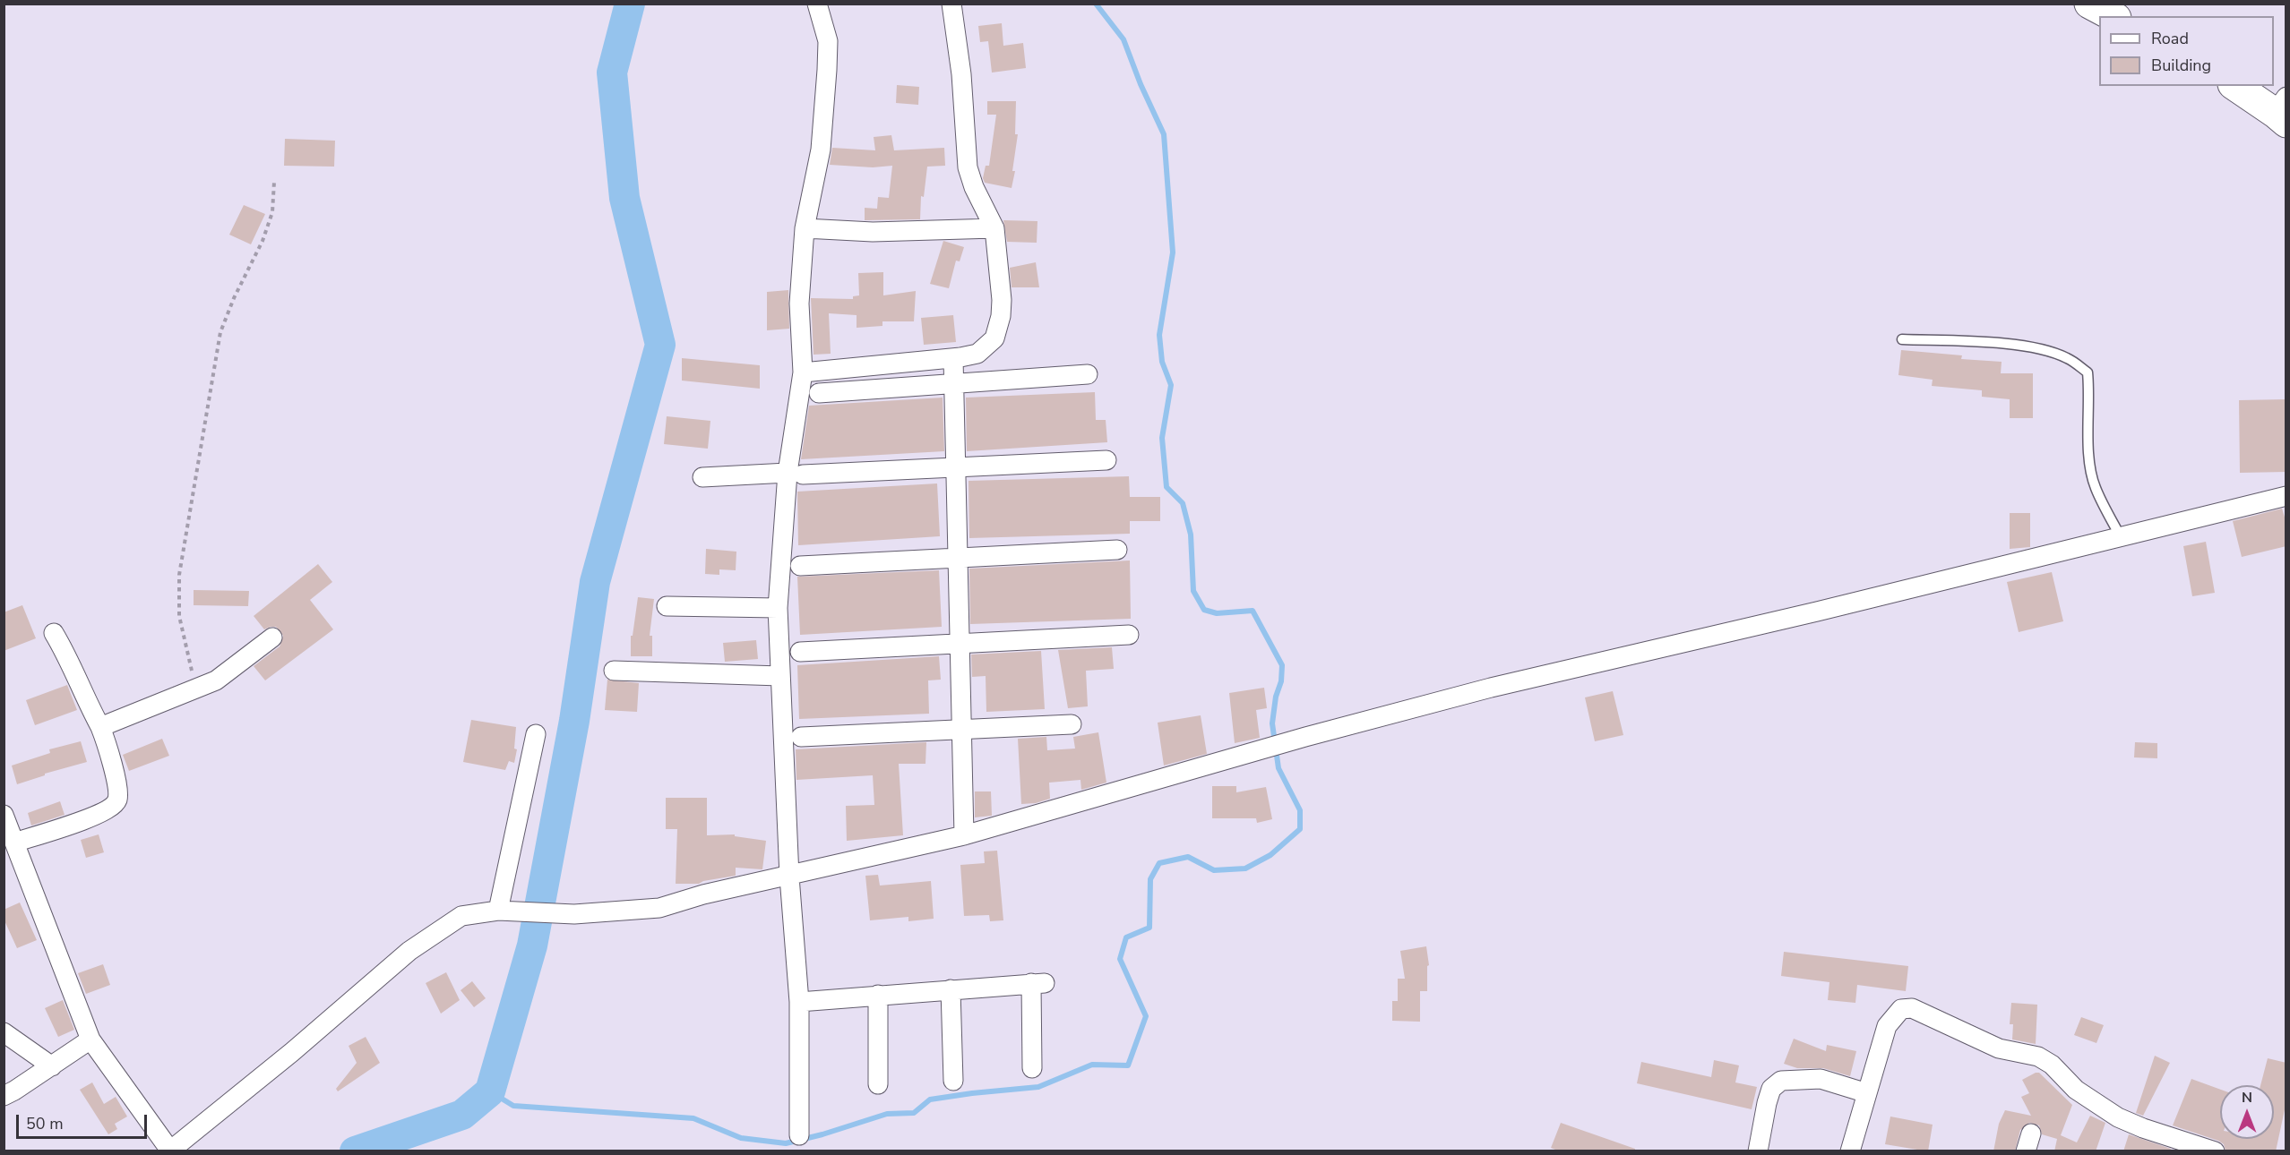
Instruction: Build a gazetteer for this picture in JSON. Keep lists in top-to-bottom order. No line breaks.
{"legend":["Road","Building"],"scale_bar":"50 m","north":"top"}
